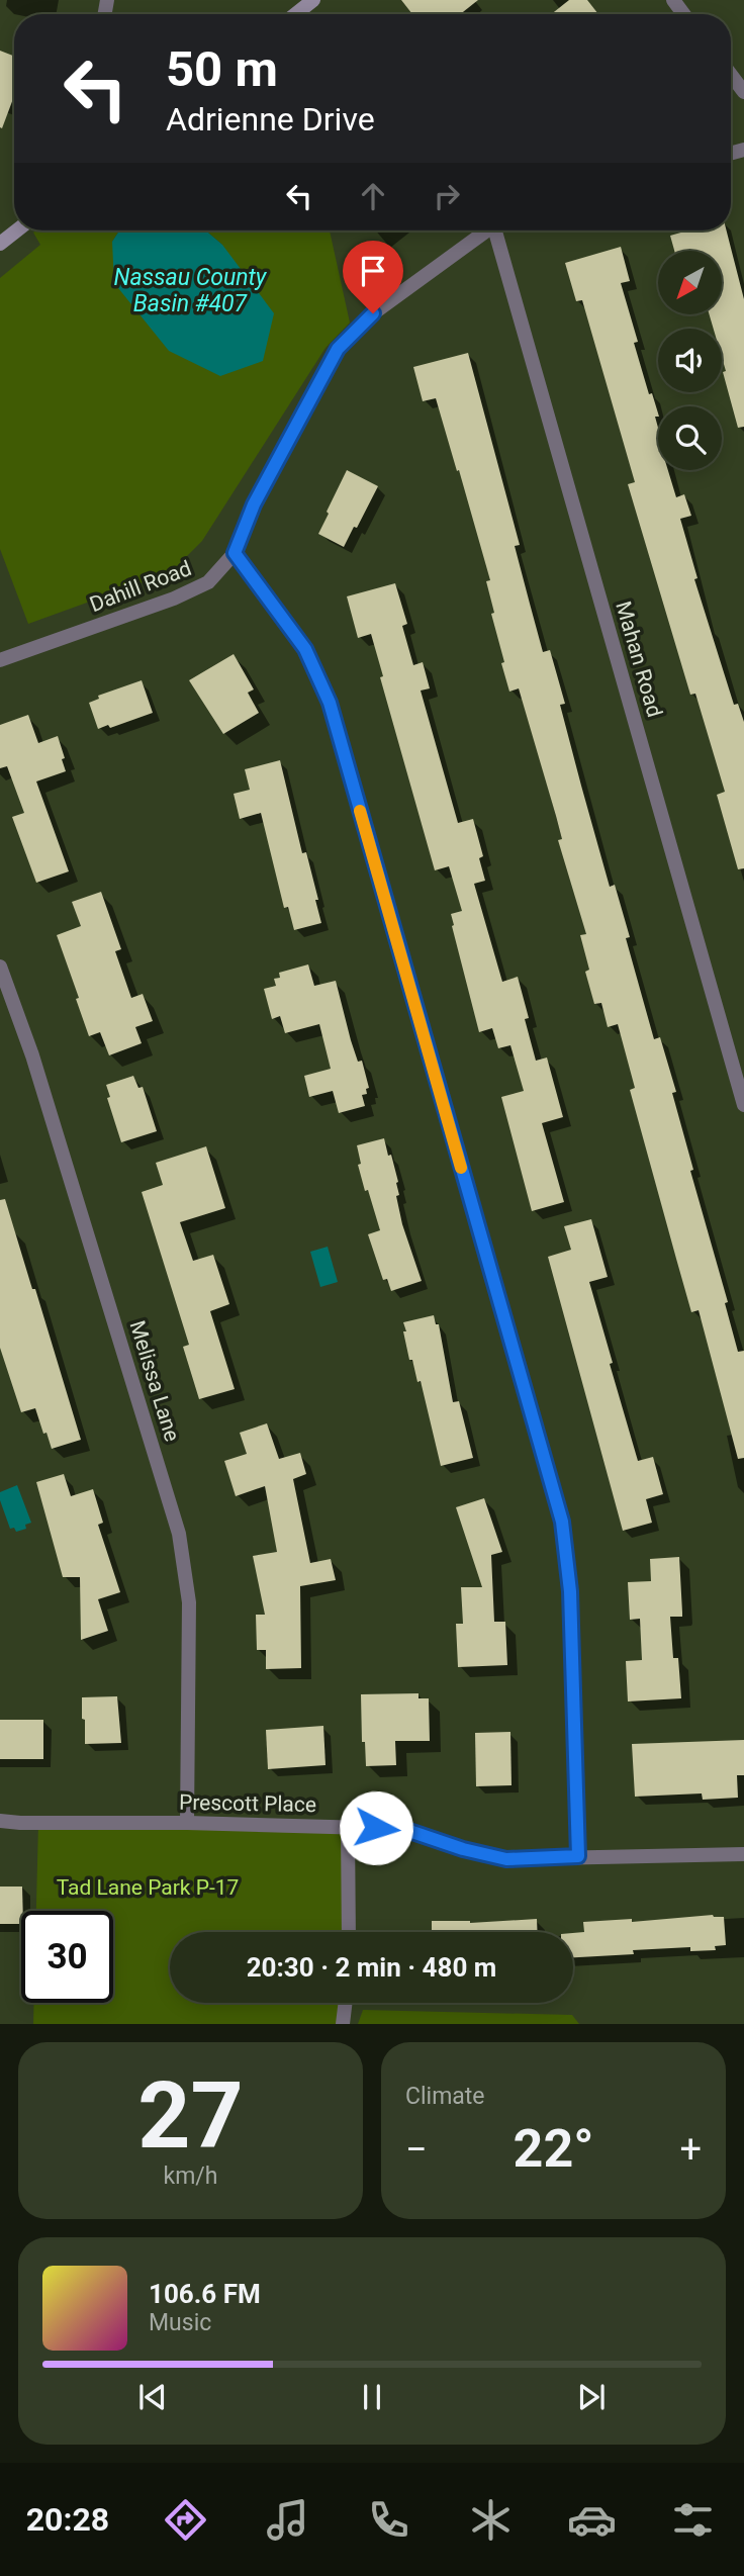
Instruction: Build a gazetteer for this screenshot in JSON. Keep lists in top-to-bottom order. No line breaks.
{"streets":{"street":["Dahill Road","Mahan Road","Melissa Lane","Prescott Place"]},"crossings":[["Melissa Lane","Prescott Place"]],"water":["Nassau County Basin #407"],"parks":["Tad Lane Park P-17"],"north":"bottom left","page":{"turn":["50 m","Adrienne Drive"],"limit":"30","trip":"20:30 · 2 min · 480 m","tile":[["27","km/h"],"Climate"],"heat":["−","22°","+"],"song":["106.6 FM","Music"],"tabs":"20:28"}}
